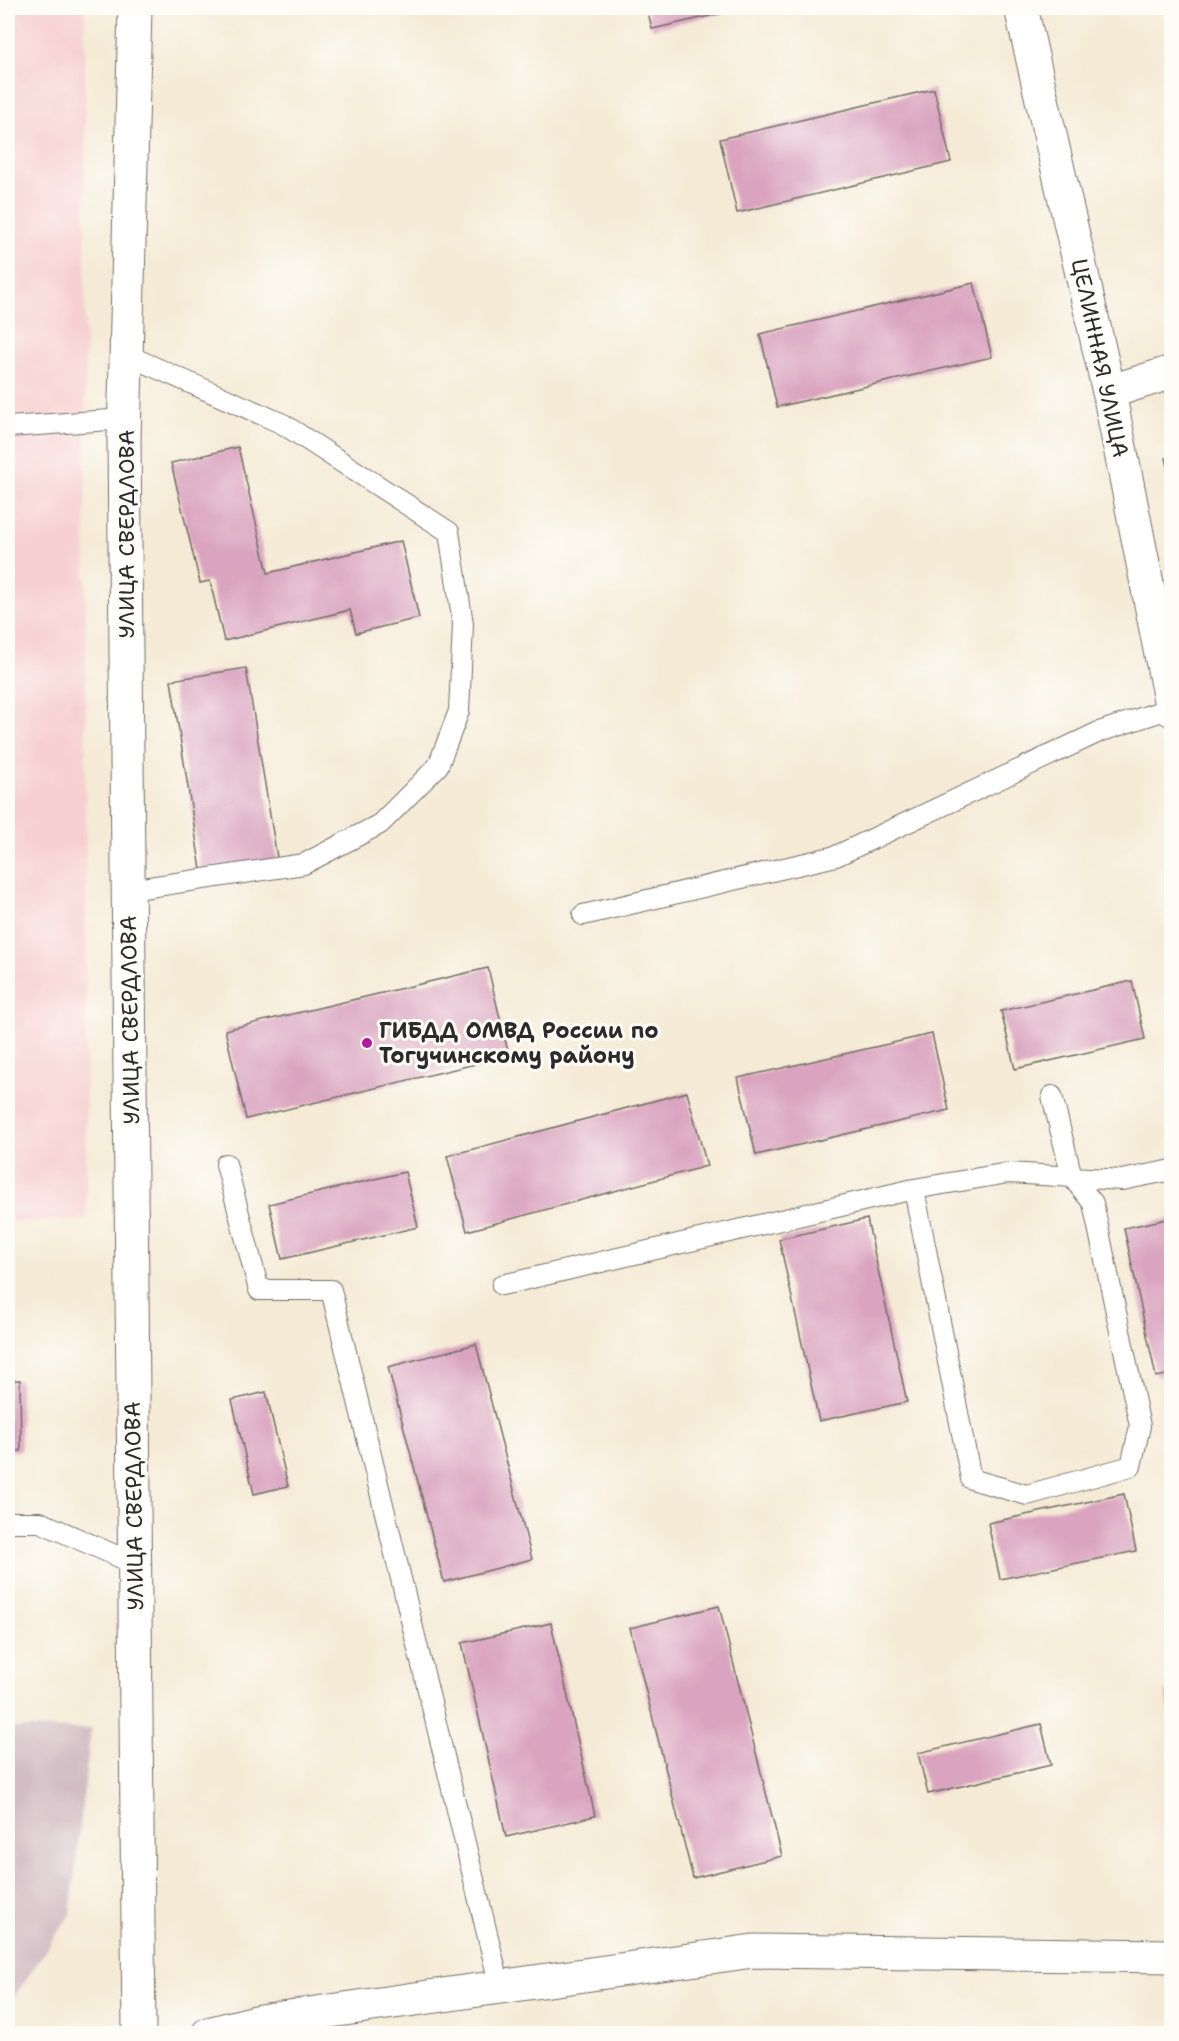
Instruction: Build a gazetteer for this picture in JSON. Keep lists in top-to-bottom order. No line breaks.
{"streets":{"street":["ЦЕЛИННАЯ УЛИЦА","УЛИЦА СВЕРДЛОВА"]},"places":["ГИБДД ОМВД России по Тогучинскому району"]}
